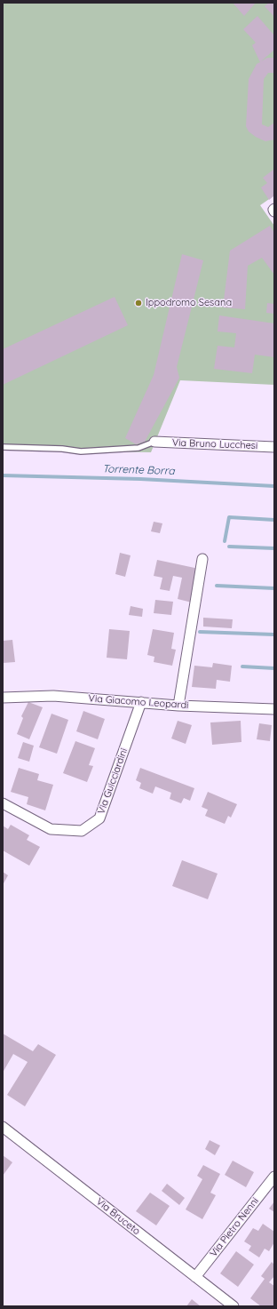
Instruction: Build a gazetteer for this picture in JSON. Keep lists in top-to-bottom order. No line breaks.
{"streets":{"street":["Via Bruno Lucchesi","Via Giacomo Leopardi","Via Guicciardini","Via Bruceto","Via Pietro Nenni"]},"crossings":[["Via Giacomo Leopardi","Via Guicciardini"],["Via Bruceto","Via Pietro Nenni"]],"water":["Torrente Borra"],"places":["Ippodromo Sesana"]}
